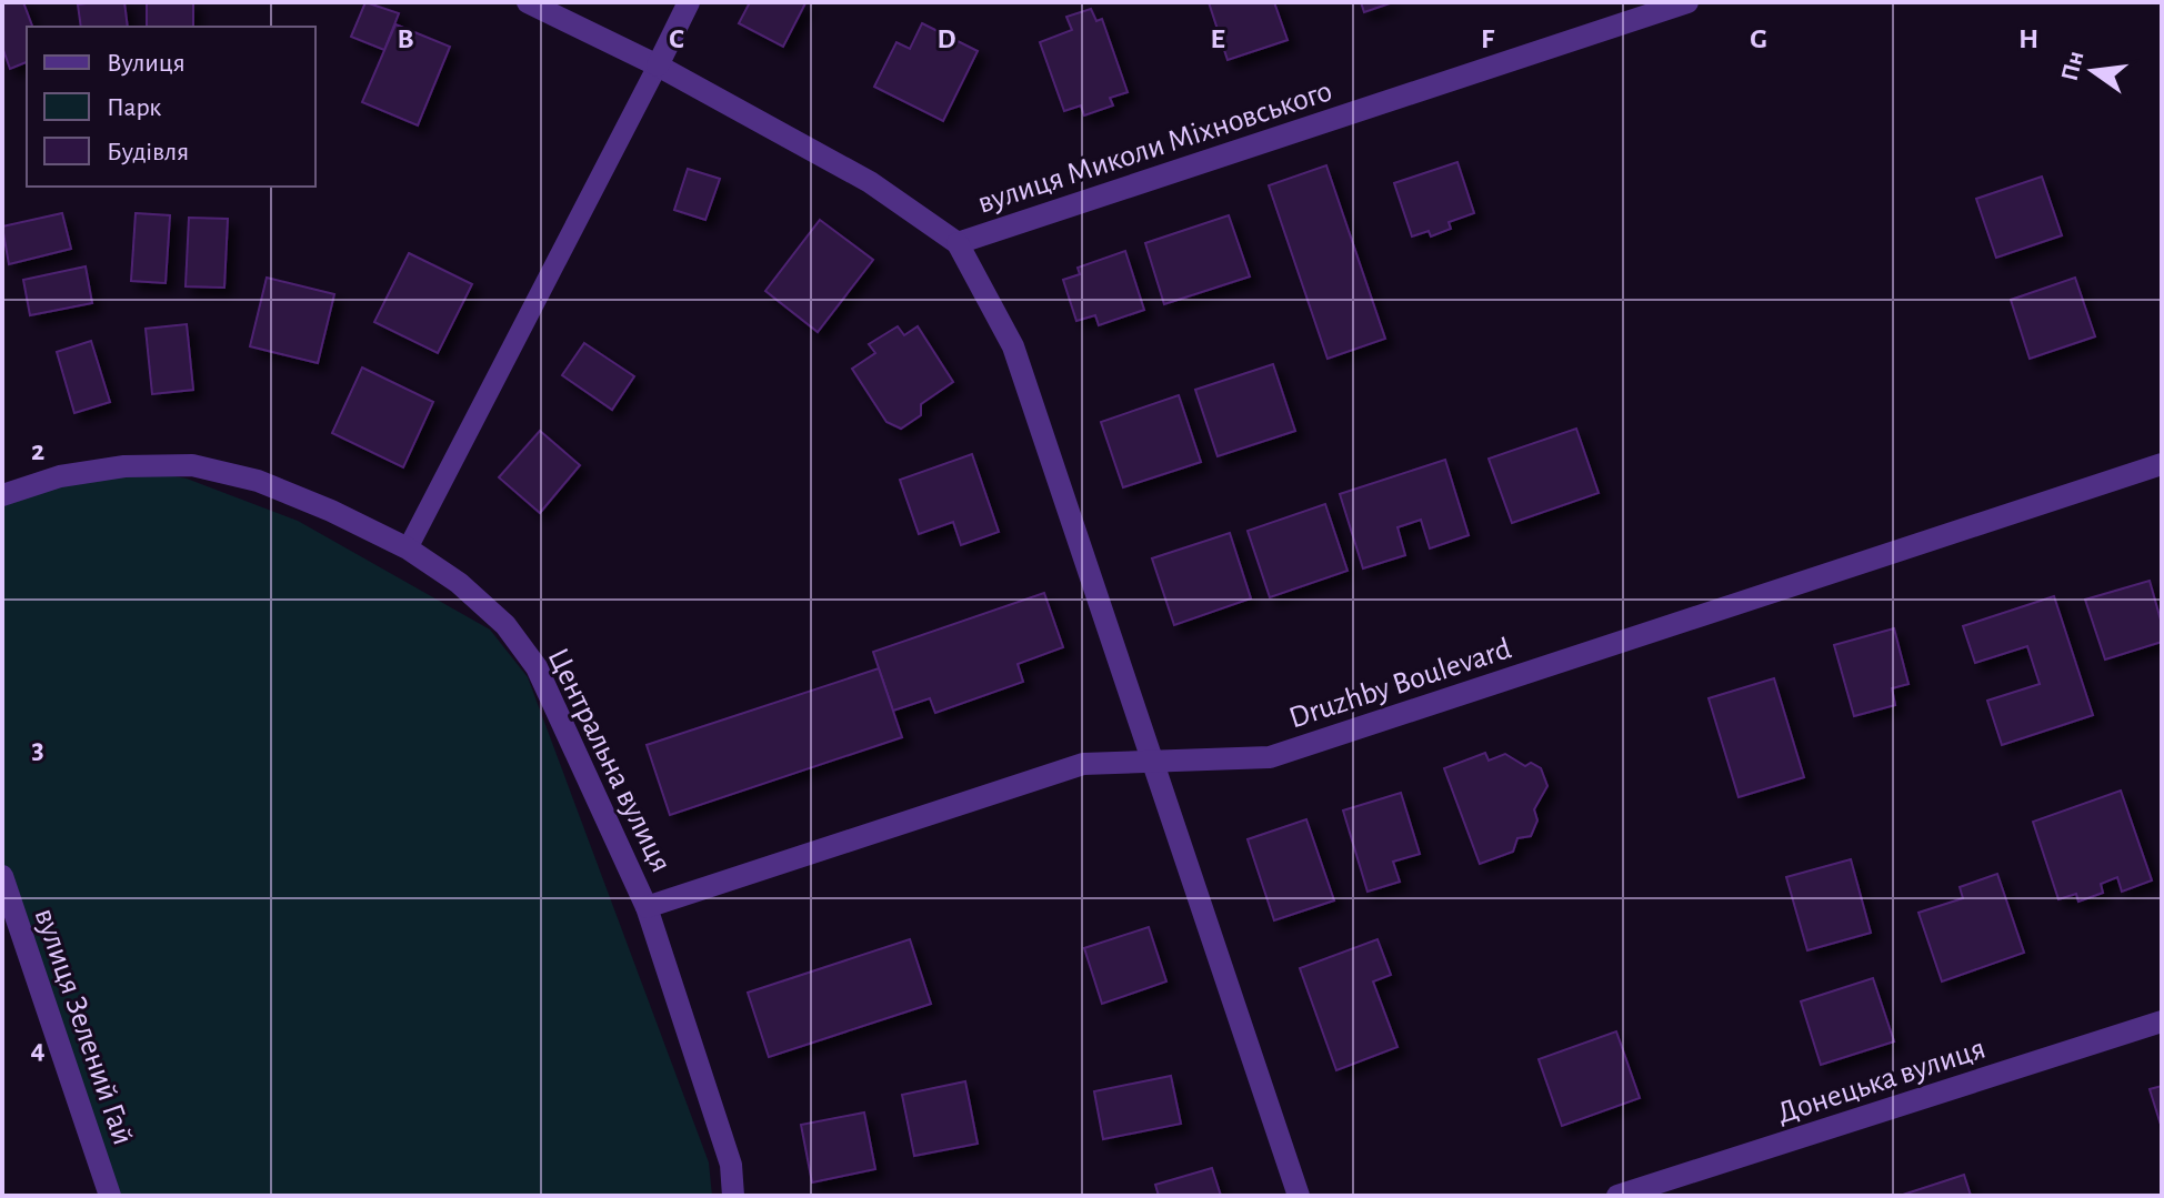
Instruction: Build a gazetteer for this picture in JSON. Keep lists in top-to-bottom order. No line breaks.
{"streets":{"street":["вулиця Миколи Міхновського","Druzhby Boulevard","Центральна вулиця","вулиця Зелений Гай","Донецька вулиця"]},"crossings":[["Druzhby Boulevard","Центральна вулиця"]],"legend":["Вулиця","Парк","Будівля"],"north":"left","grid":{"columns":["B","C","D","E","F","G","H"],"rows":["2","3","4"]}}
